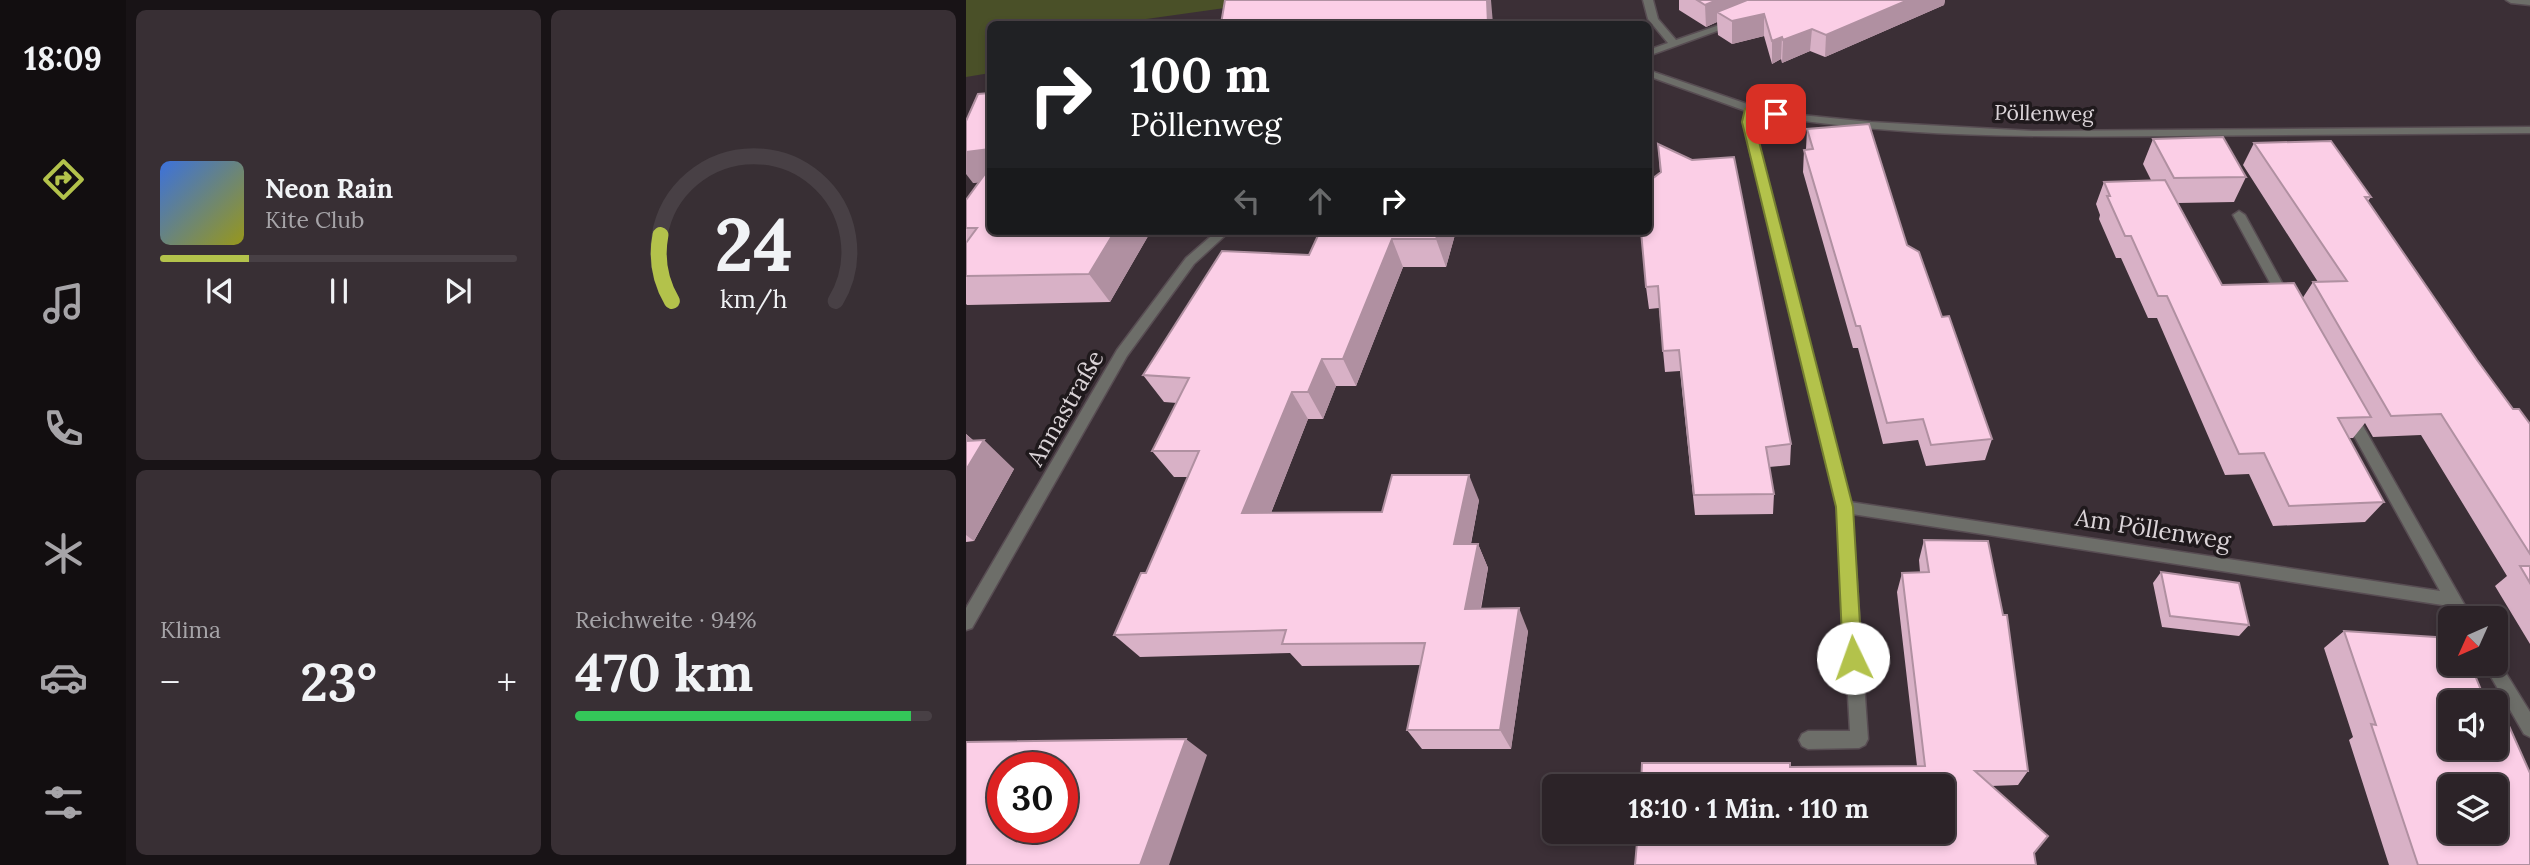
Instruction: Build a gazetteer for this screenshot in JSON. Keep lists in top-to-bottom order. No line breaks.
{"streets":{"street":["Pöllenweg","Annastraße","Am Pöllenweg"]},"north":"bottom left","page":{"tabs":"18:09","turn":["100 m","Pöllenweg"],"song":["Neon Rain","Kite Club"],"tile":["Klima",["Reichweite · 94%","470 km"]],"heat":["−","23°","+"],"limit":"30","trip":"18:10 · 1 Min. · 110 m","gauge":["24","km/h"]}}
